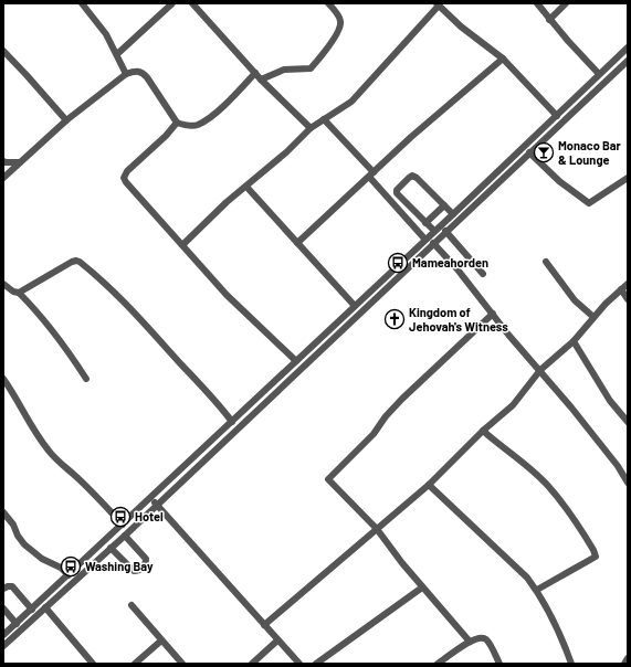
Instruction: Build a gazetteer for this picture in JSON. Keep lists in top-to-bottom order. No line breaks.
{"places":{"bar":["Monaco Bar & Lounge"],"bus stop":["Mameahorden","Hotel","Washing Bay"],"church":["Kingdom of Jehovah's Witness"]}}
